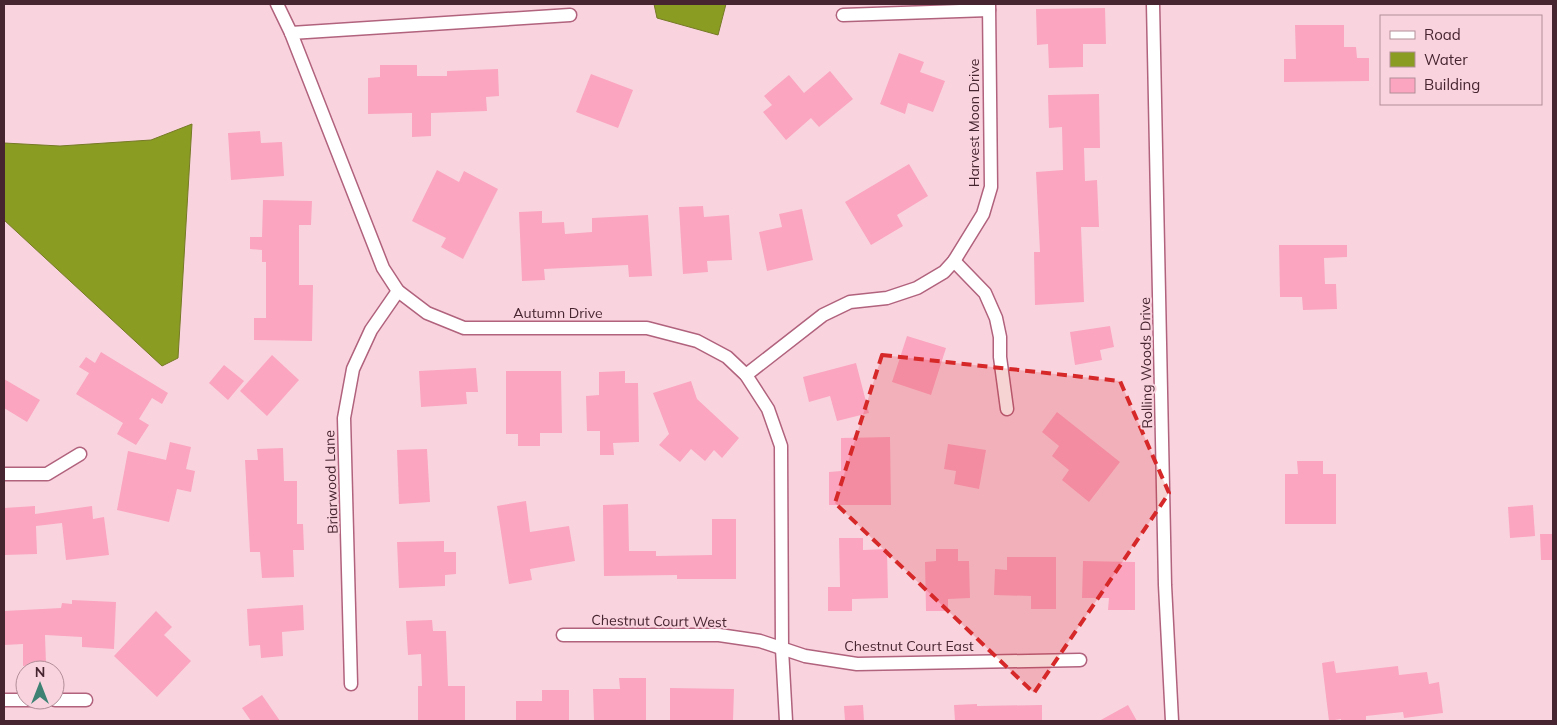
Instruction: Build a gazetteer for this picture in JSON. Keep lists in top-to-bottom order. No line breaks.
{"streets":{"street":["Harvest Moon Drive","Autumn Drive","Rolling Woods Drive","Briarwood Lane","Chestnut Court West","Chestnut Court East"]},"crossings":[["Harvest Moon Drive","Autumn Drive"],["Autumn Drive","Briarwood Lane"],["Autumn Drive","Chestnut Court West"],["Autumn Drive","Chestnut Court East"],["Chestnut Court West","Chestnut Court East"]],"legend":["Road","Water","Building"],"north":"top"}
